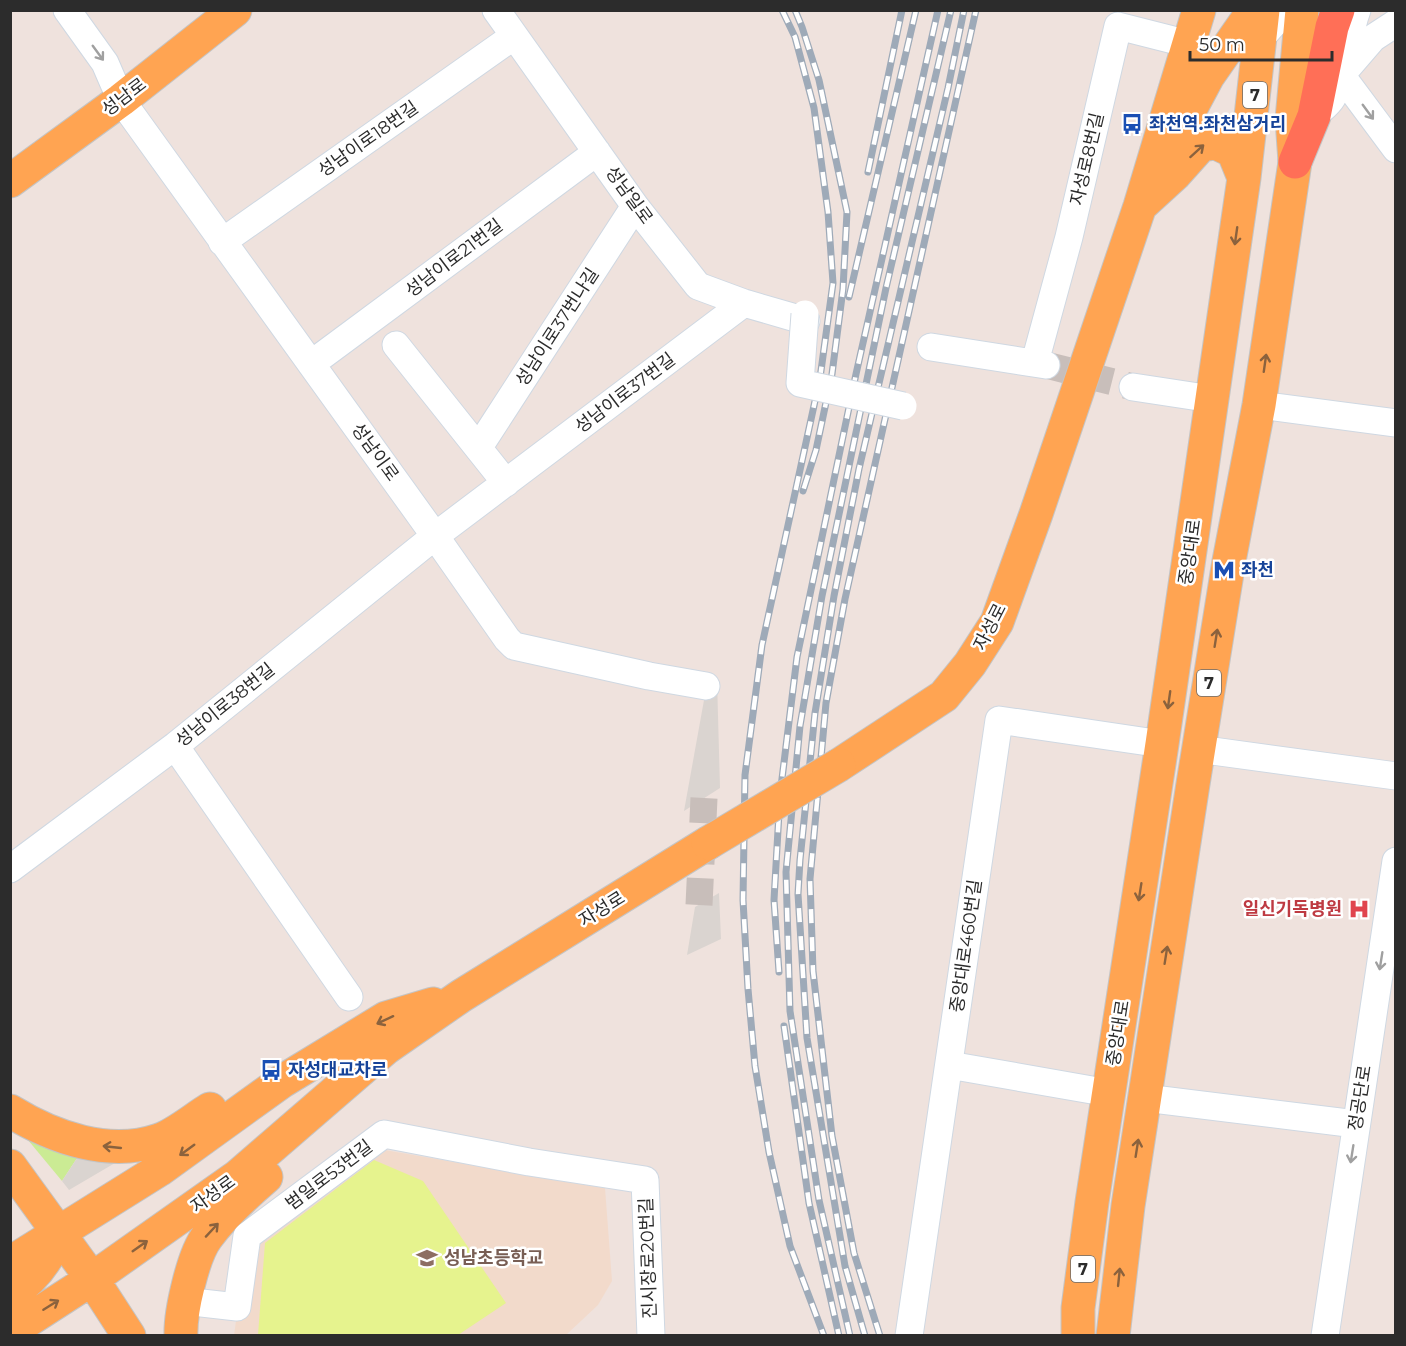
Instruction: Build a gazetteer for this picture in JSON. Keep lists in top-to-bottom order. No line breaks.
{"streets":{"main road":["7","성남로","중앙대로","자성로"],"street":["성남이로18번길","자성로8번길","성남일로","성남이로21번길","성남이로37번나길","성남이로37번길","성남이로","성남이로38번길","중앙대로460번길","정공단로","범일로53번길","진시장로20번길"]},"crossings":[["성남로","성남이로"],["성남이로18번길","성남일로"],["성남이로18번길","성남이로"],["자성로8번길","자성로"],["성남일로","성남이로21번길"],["성남일로","성남이로37번나길"],["성남일로","성남이로37번길"],["성남이로21번길","성남이로"],["성남이로37번길","성남이로"],["성남이로37번길","성남이로38번길"],["성남이로","성남이로38번길"],["중앙대로","중앙대로460번길"],["범일로53번길","진시장로20번길"]],"one_way":["정공단로"],"places":{"bus stop":["좌천역.좌천삼거리","자성대교차로"],"metro station":["좌천"],"hospital":["일신기독병원"],"school or university":["성남초등학교"]},"scale_bar":"50 m"}
